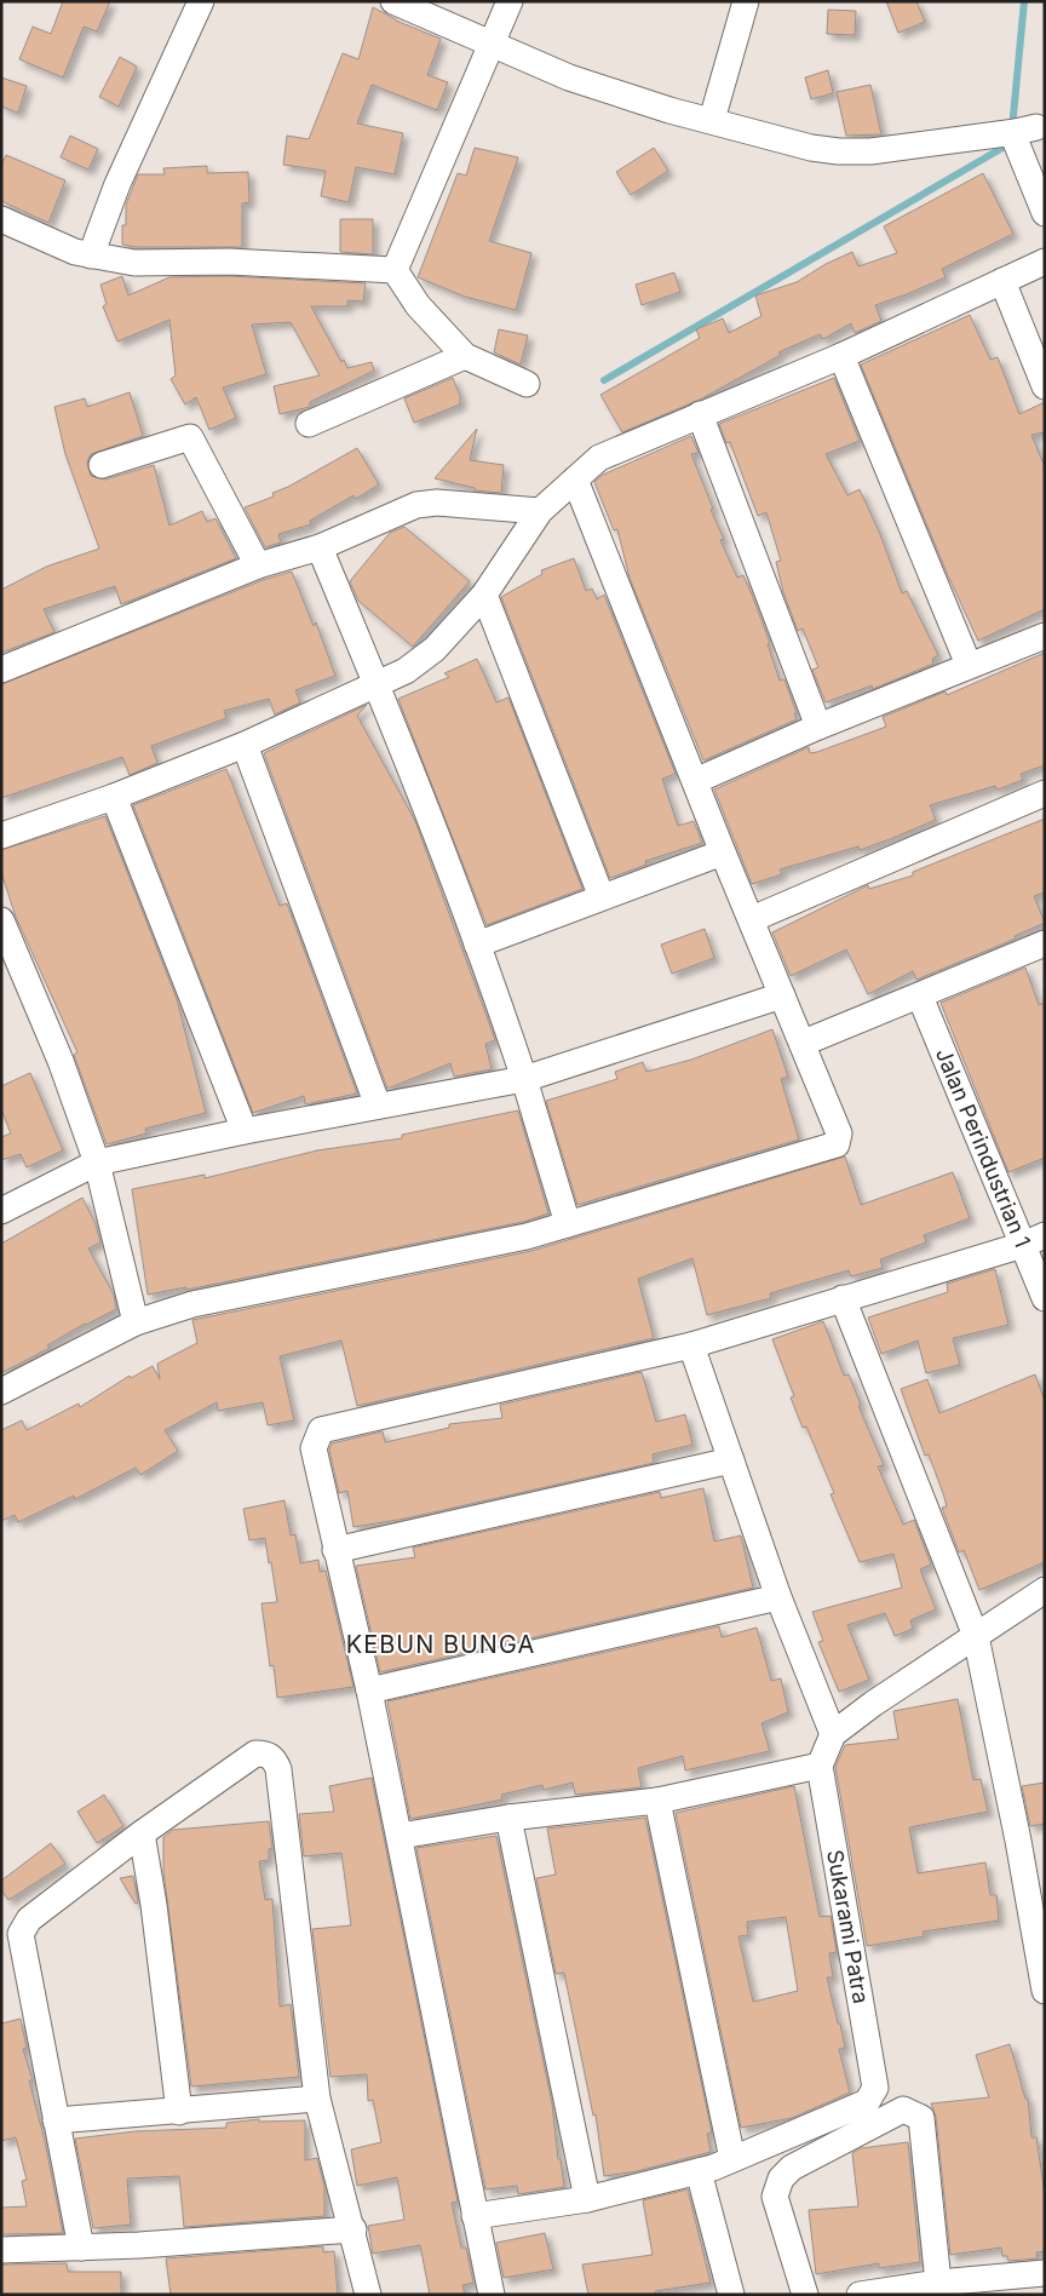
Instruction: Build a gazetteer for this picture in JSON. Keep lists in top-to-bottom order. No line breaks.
{"streets":{"street":["Jalan Perindustrian 1","Sukarami Patra"]},"districts":["KEBUN BUNGA"]}
